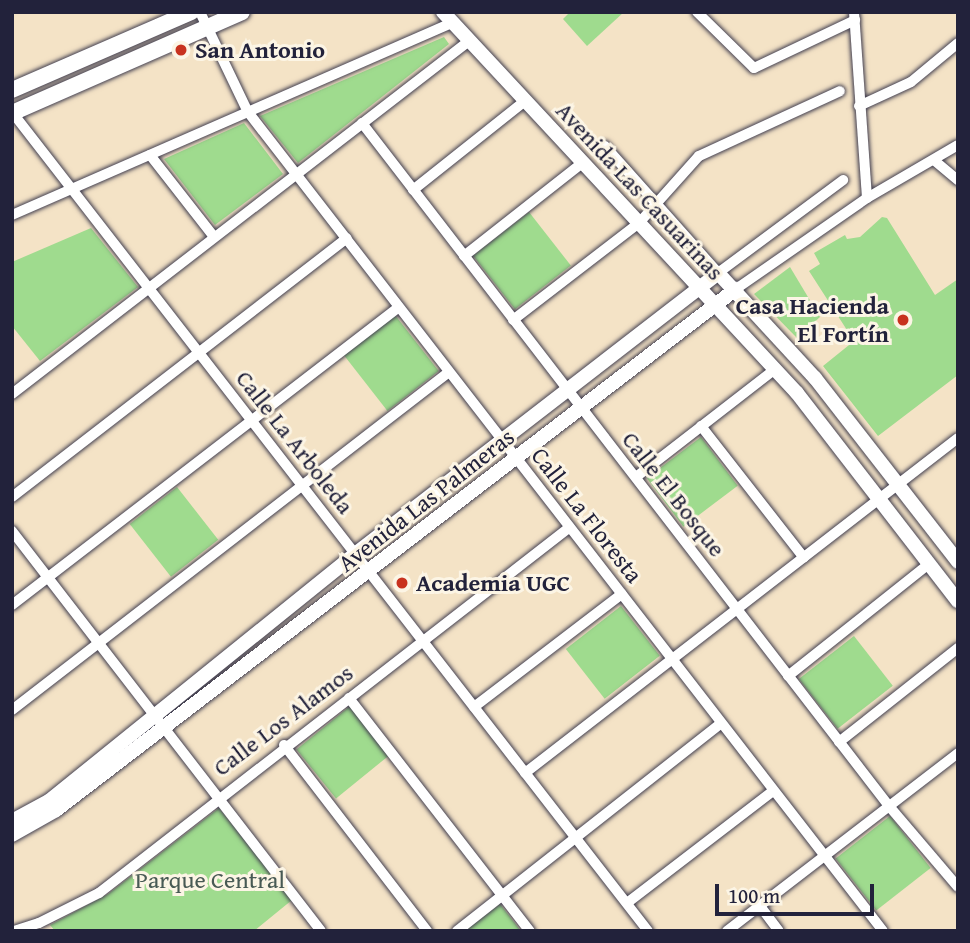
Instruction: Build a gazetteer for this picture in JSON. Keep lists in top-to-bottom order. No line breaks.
{"streets":{"street":["Avenida Las Casuarinas","Calle La Arboleda","Calle El Bosque","Avenida Las Palmeras","Calle La Floresta","Calle Los Alamos"]},"crossings":[["Avenida Las Casuarinas","Avenida Las Palmeras"],["Calle La Arboleda","Avenida Las Palmeras"],["Calle La Arboleda","Calle Los Alamos"],["Calle El Bosque","Avenida Las Palmeras"],["Avenida Las Palmeras","Calle La Floresta"],["Calle La Floresta","Calle Los Alamos"]],"parks":["Parque Central"],"places":["San Antonio","Casa Hacienda El Fortín","Academia UGC"],"scale_bar":"100 m"}
